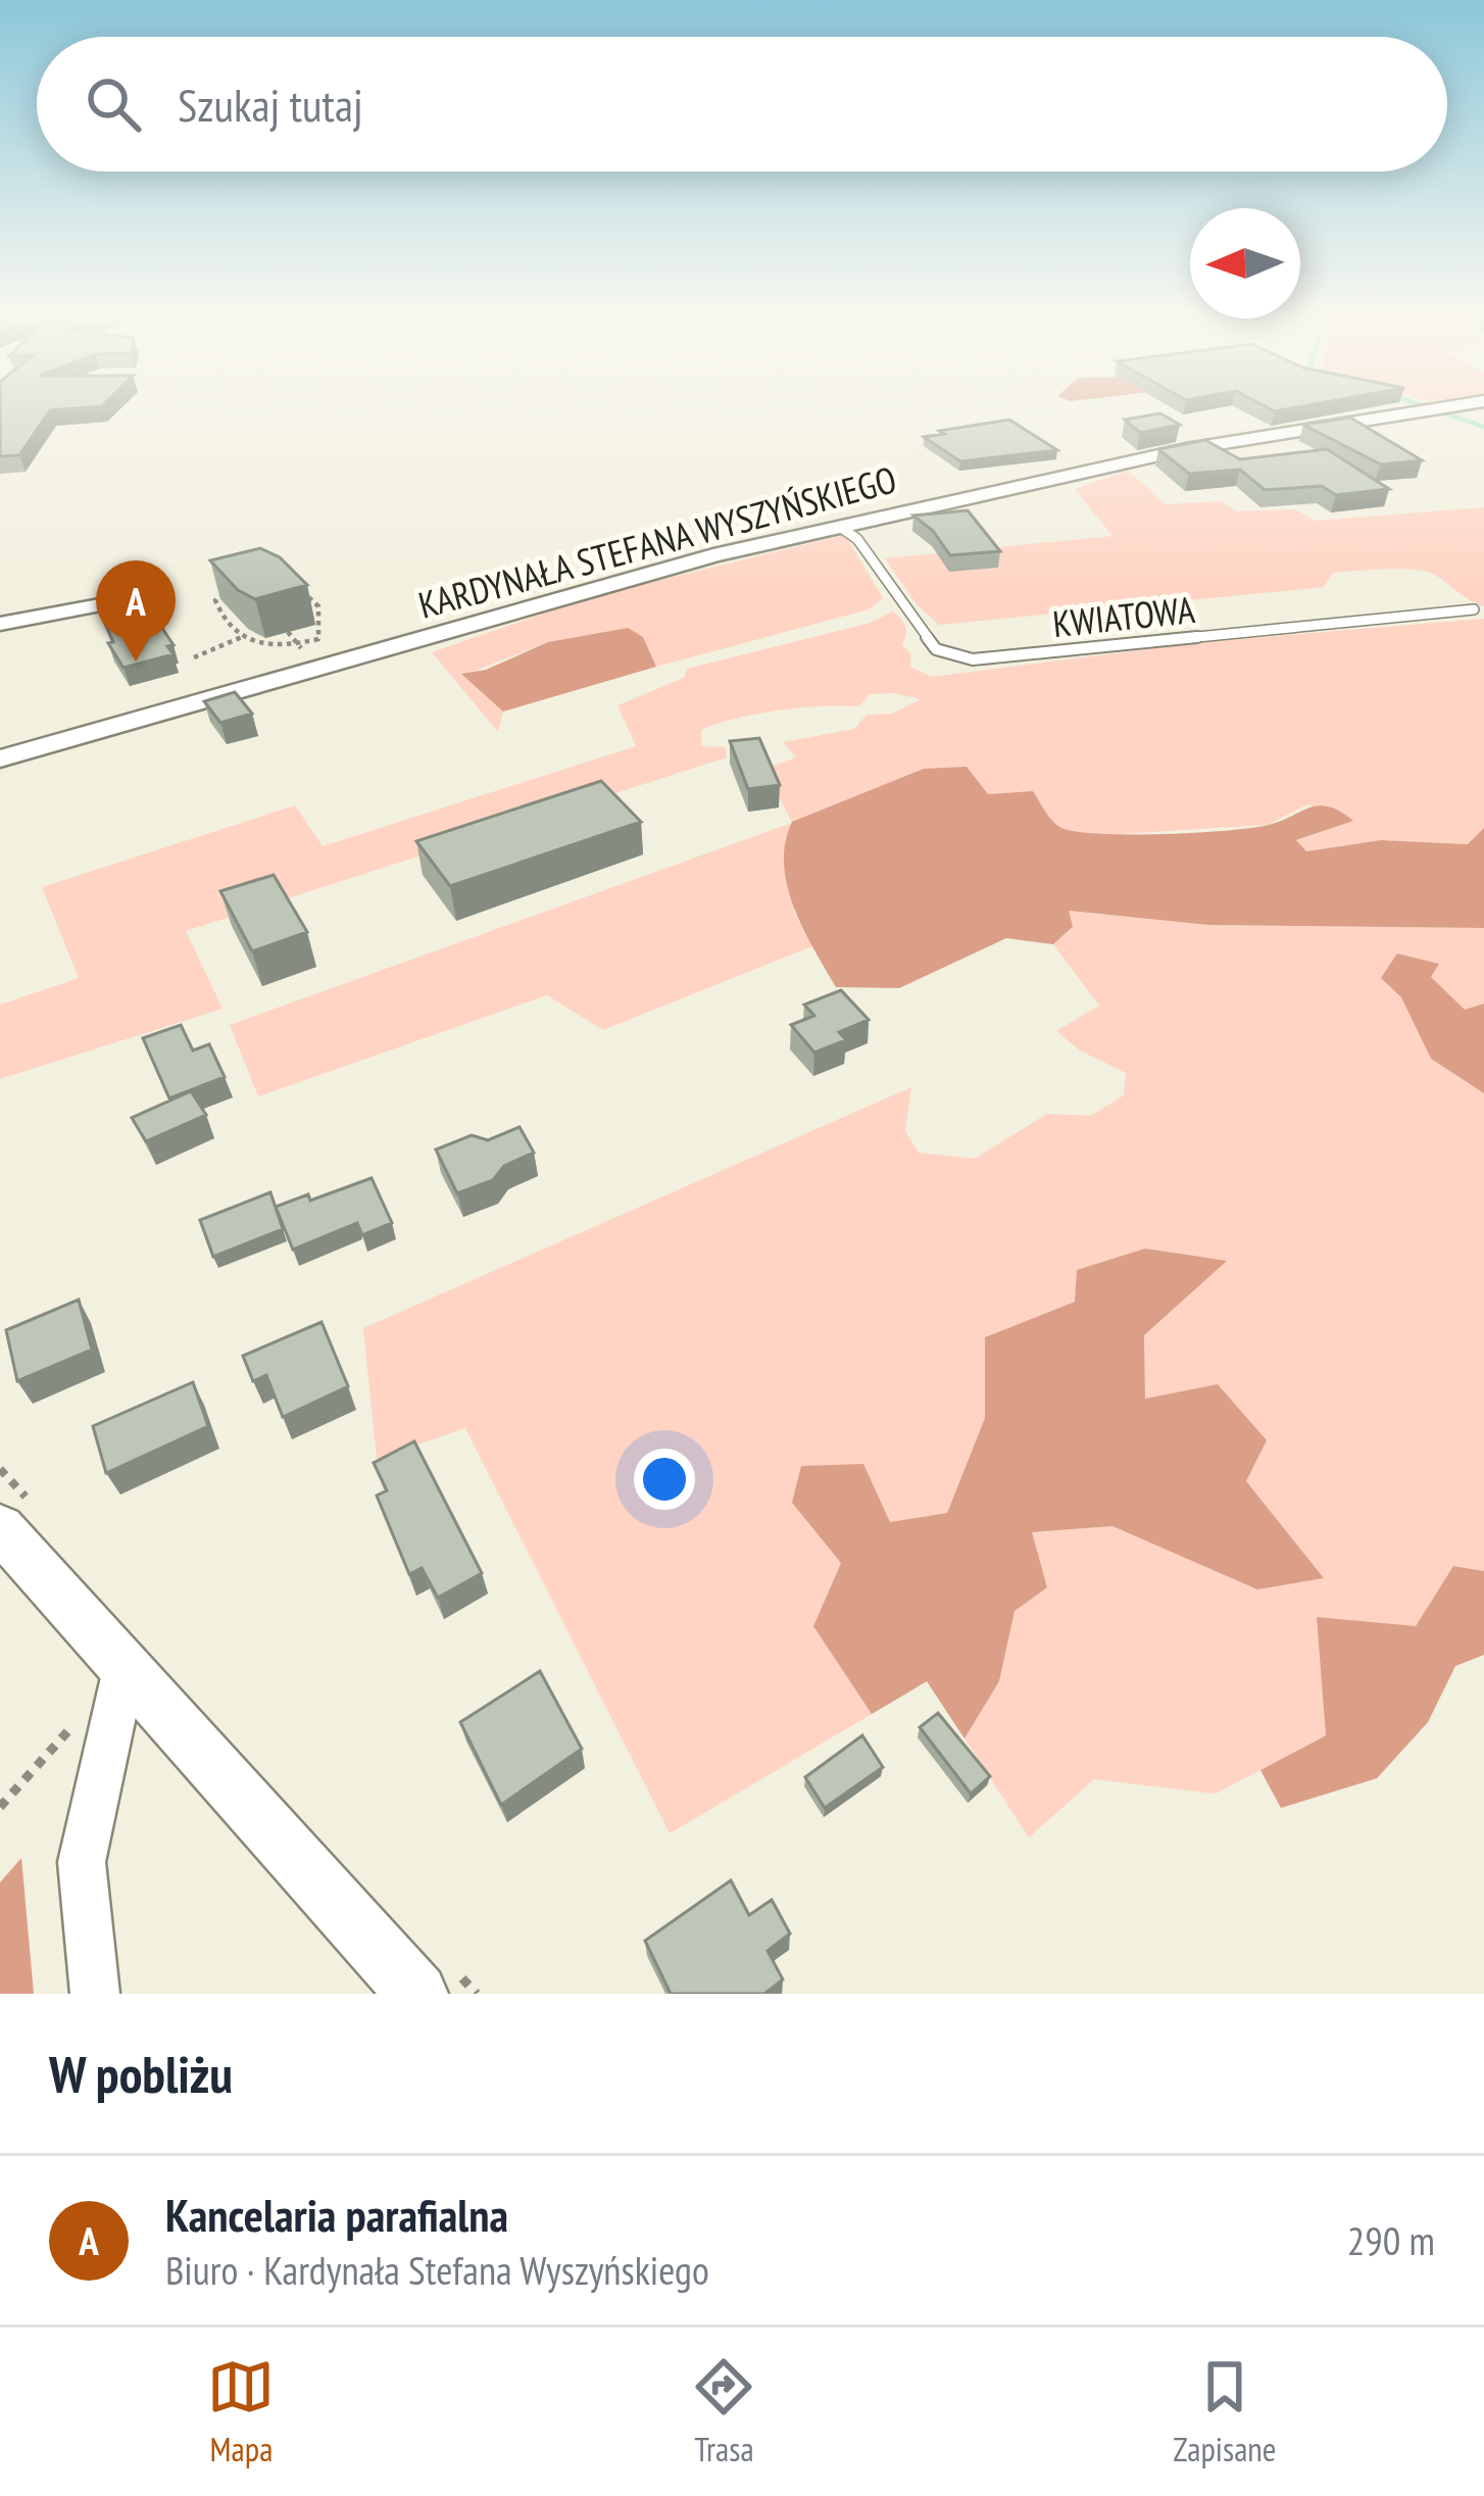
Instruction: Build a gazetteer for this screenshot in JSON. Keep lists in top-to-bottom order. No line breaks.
{"streets":{"street":["KARDYNAŁA STEFANA WYSZYŃSKIEGO"],"lane":["KWIATOWA"]},"crossings":[["KARDYNAŁA STEFANA WYSZYŃSKIEGO","KWIATOWA"]],"north":"left","page":{"search":"Szukaj tutaj","pins":"A","heading":"W pobliżu","list":[{"mark":"A","name":"Kancelaria parafialna","note":"Biuro · Kardynała Stefana Wyszyńskiego","value":"290 m"}],"nav":["Mapa","Trasa","Zapisane"]}}
